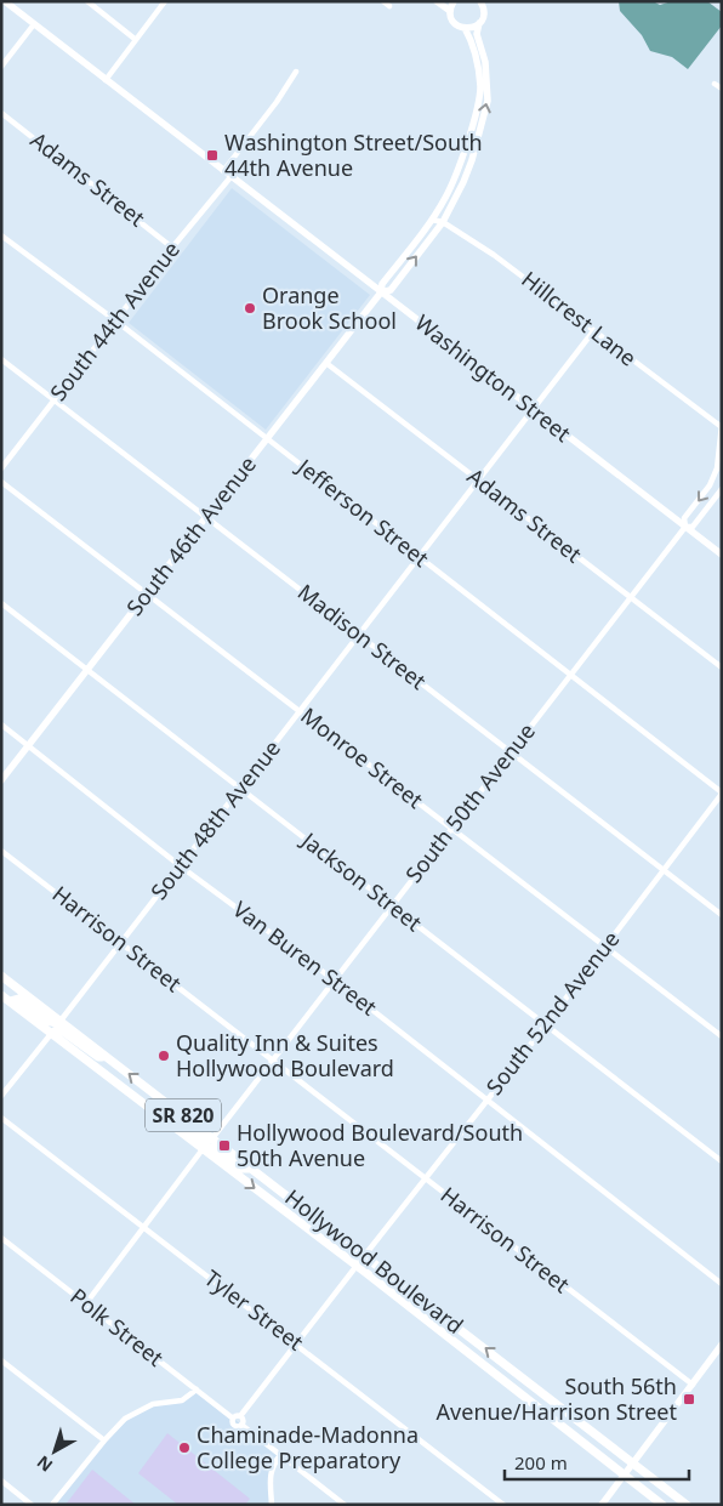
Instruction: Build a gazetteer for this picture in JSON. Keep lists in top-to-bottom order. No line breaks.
{"streets":{"highway":["SR 820","Hollywood Boulevard"],"street":["Adams Street","Hillcrest Lane","South 44th Avenue","Washington Street","Jefferson Street","South 46th Avenue","Madison Street","Monroe Street","South 50th Avenue","South 48th Avenue","Jackson Street","Harrison Street","Van Buren Street","South 52nd Avenue","Tyler Street","Polk Street"]},"crossings":[["Adams Street","South 44th Avenue"],["Adams Street","South 46th Avenue"],["Adams Street","South 50th Avenue"],["Adams Street","South 48th Avenue"],["Hillcrest Lane","South 46th Avenue"],["Hillcrest Lane","South 48th Avenue"],["South 44th Avenue","Washington Street"],["South 44th Avenue","Jefferson Street"],["South 44th Avenue","Madison Street"],["Washington Street","South 46th Avenue"],["Washington Street","South 50th Avenue"],["Washington Street","South 48th Avenue"],["Jefferson Street","South 46th Avenue"],["Jefferson Street","South 50th Avenue"],["Jefferson Street","South 48th Avenue"],["Jefferson Street","South 52nd Avenue"],["South 46th Avenue","Madison Street"],["South 46th Avenue","Monroe Street"],["South 46th Avenue","Jackson Street"],["South 46th Avenue","Van Buren Street"],["Madison Street","South 50th Avenue"],["Madison Street","South 48th Avenue"],["Madison Street","South 52nd Avenue"],["Monroe Street","South 50th Avenue"],["Monroe Street","South 48th Avenue"],["Monroe Street","South 52nd Avenue"],["South 50th Avenue","Jackson Street"],["South 50th Avenue","Harrison Street"],["South 50th Avenue","Van Buren Street"],["South 50th Avenue","Hollywood Boulevard"],["South 48th Avenue","Jackson Street"],["South 48th Avenue","Harrison Street"],["South 48th Avenue","Van Buren Street"],["South 48th Avenue","Hollywood Boulevard"],["Jackson Street","South 52nd Avenue"],["Harrison Street","South 52nd Avenue"],["Van Buren Street","South 52nd Avenue"],["South 52nd Avenue","Hollywood Boulevard"],["South 52nd Avenue","Tyler Street"],["South 52nd Avenue","Polk Street"]],"places":{"transit":["Washington Street/South 44th Avenue","Hollywood Boulevard/South 50th Avenue","South 56th Avenue/Harrison Street"],"other":["Orange Brook School","Quality Inn & Suites Hollywood Boulevard","Chaminade-Madonna College Preparatory"]},"scale_bar":"200 m","north":"bottom left"}
